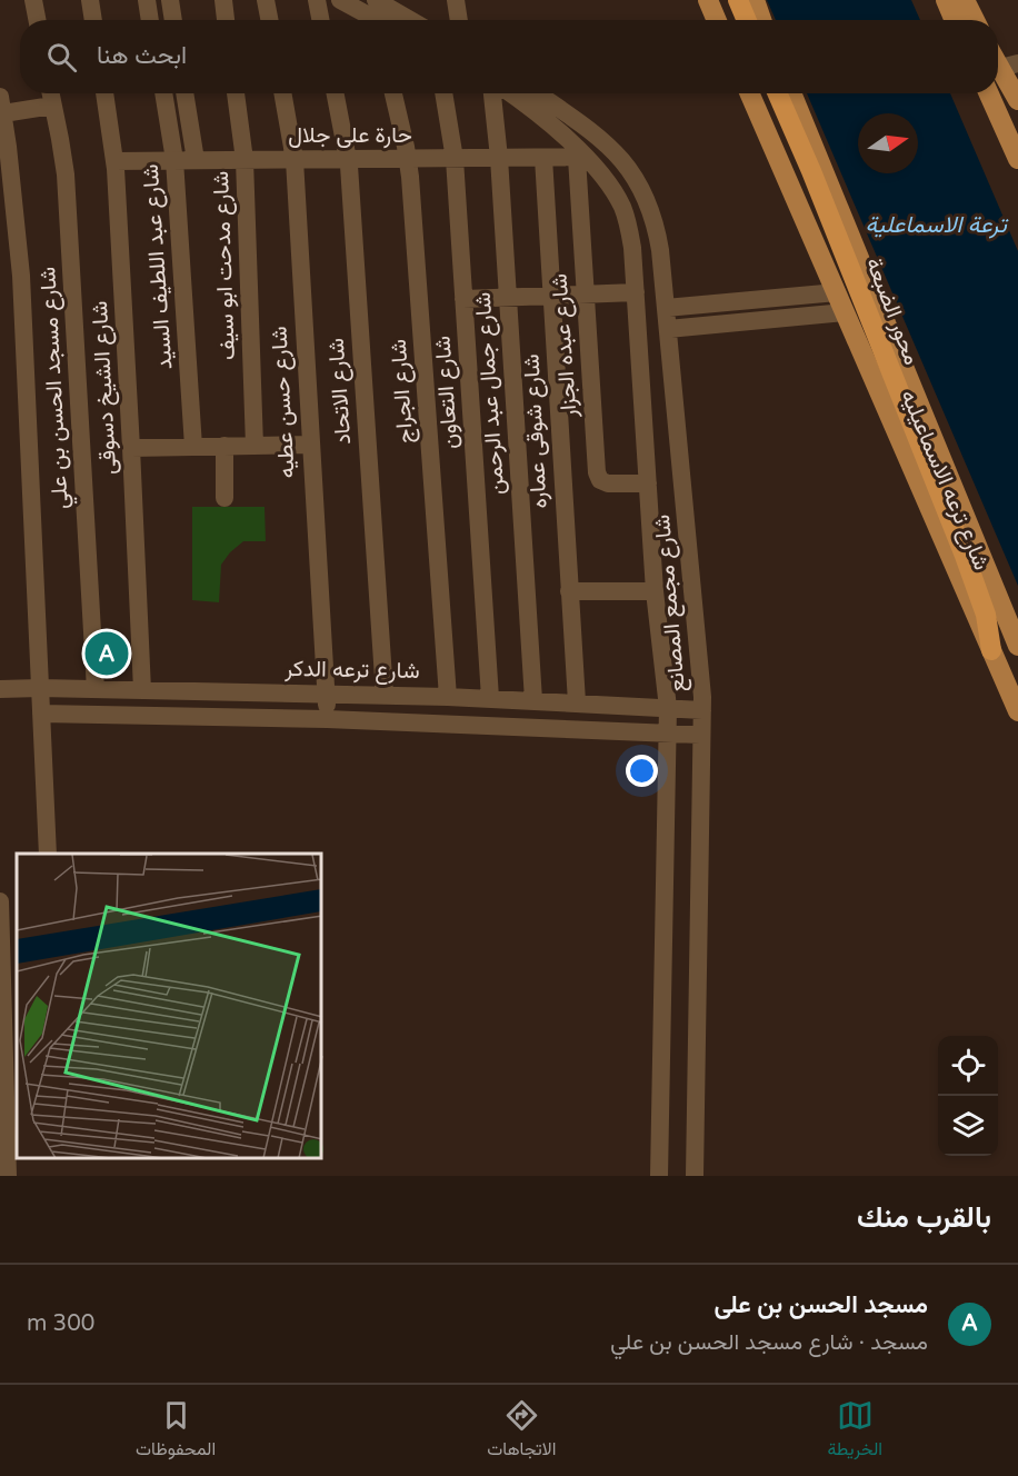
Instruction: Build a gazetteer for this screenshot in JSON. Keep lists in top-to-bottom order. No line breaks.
{"streets":{"highway":["محور الضبعة"],"main road":["شارع ترعه الاسماعيليه"],"street":["حارة على جلال","شارع مدحت ابو سيف","شارع عبد اللطيف السيد","شارع عبده الجزار","شارع مسجد الحسن بن علي","شارع الشيخ دسوقى","شارع الاتحاد","شارع الجراج","شارع التعاون","شارع جمال عبد الرحمن","شارع حسن عطيه","شارع شوقى عماره","شارع مجمع المصانع","شارع ترعه الدكر"]},"crossings":[["حارة على جلال","شارع مدحت ابو سيف"],["حارة على جلال","شارع عبد اللطيف السيد"],["حارة على جلال","شارع عبده الجزار"],["حارة على جلال","شارع الشيخ دسوقى"],["حارة على جلال","شارع الاتحاد"],["حارة على جلال","شارع الجراج"],["حارة على جلال","شارع التعاون"],["حارة على جلال","شارع جمال عبد الرحمن"],["حارة على جلال","شارع حسن عطيه"],["حارة على جلال","شارع شوقى عماره"],["حارة على جلال","شارع مجمع المصانع"],["محور الضبعة","شارع ترعه الاسماعيليه"],["شارع عبده الجزار","شارع مجمع المصانع"],["شارع مسجد الحسن بن علي","شارع ترعه الدكر"],["شارع الشيخ دسوقى","شارع ترعه الدكر"],["شارع الاتحاد","شارع ترعه الدكر"],["شارع الجراج","شارع ترعه الدكر"],["شارع التعاون","شارع ترعه الدكر"],["شارع جمال عبد الرحمن","شارع ترعه الدكر"],["شارع حسن عطيه","شارع ترعه الدكر"],["شارع شوقى عماره","شارع ترعه الدكر"],["شارع مجمع المصانع","شارع ترعه الدكر"]],"water":["ترعة الاسماعلية"],"north":"right","page":{"search":"ابحث هنا","pins":"A","heading":"بالقرب منك","list":[{"mark":"A","name":"مسجد الحسن بن على","note":"مسجد · شارع مسجد الحسن بن علي","value":"300 m"}],"nav":["الخريطة","الاتجاهات","المحفوظات"]}}
